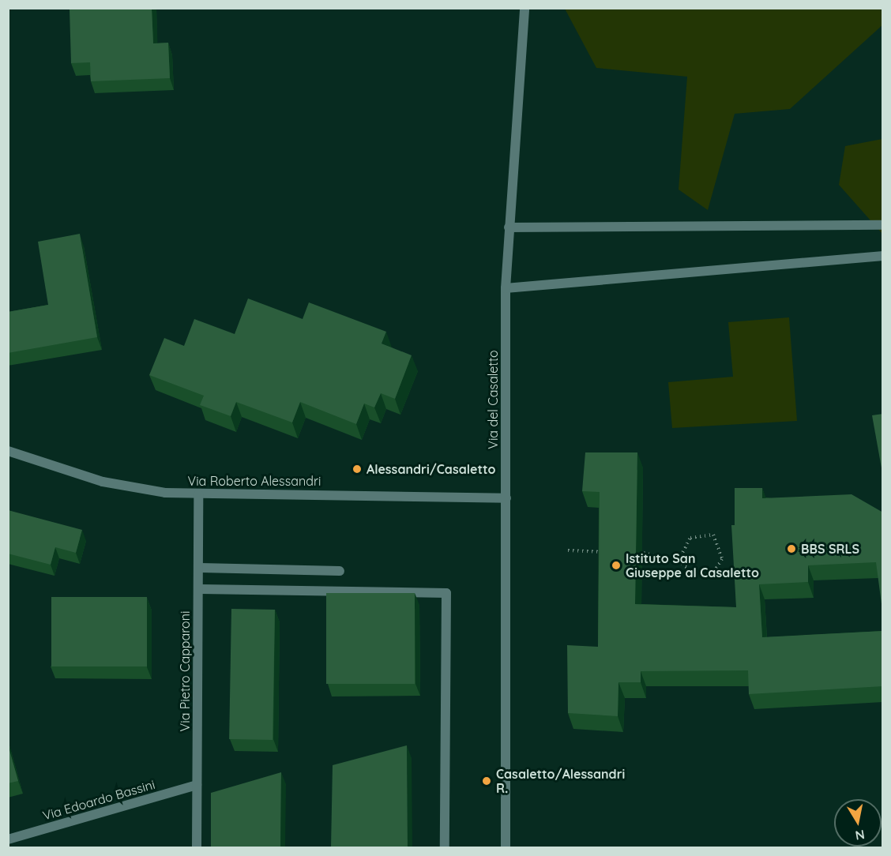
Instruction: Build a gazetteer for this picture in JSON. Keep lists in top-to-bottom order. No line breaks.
{"streets":{"street":["Via del Casaletto","Via Roberto Alessandri","Via Pietro Capparoni","Via Edoardo Bassini"]},"crossings":[["Via del Casaletto","Via Roberto Alessandri"],["Via Roberto Alessandri","Via Pietro Capparoni"],["Via Pietro Capparoni","Via Edoardo Bassini"]],"places":["Alessandri/Casaletto","BBS SRLS","Istituto San Giuseppe al Casaletto","Casaletto/Alessandri R."],"north":"bottom"}
